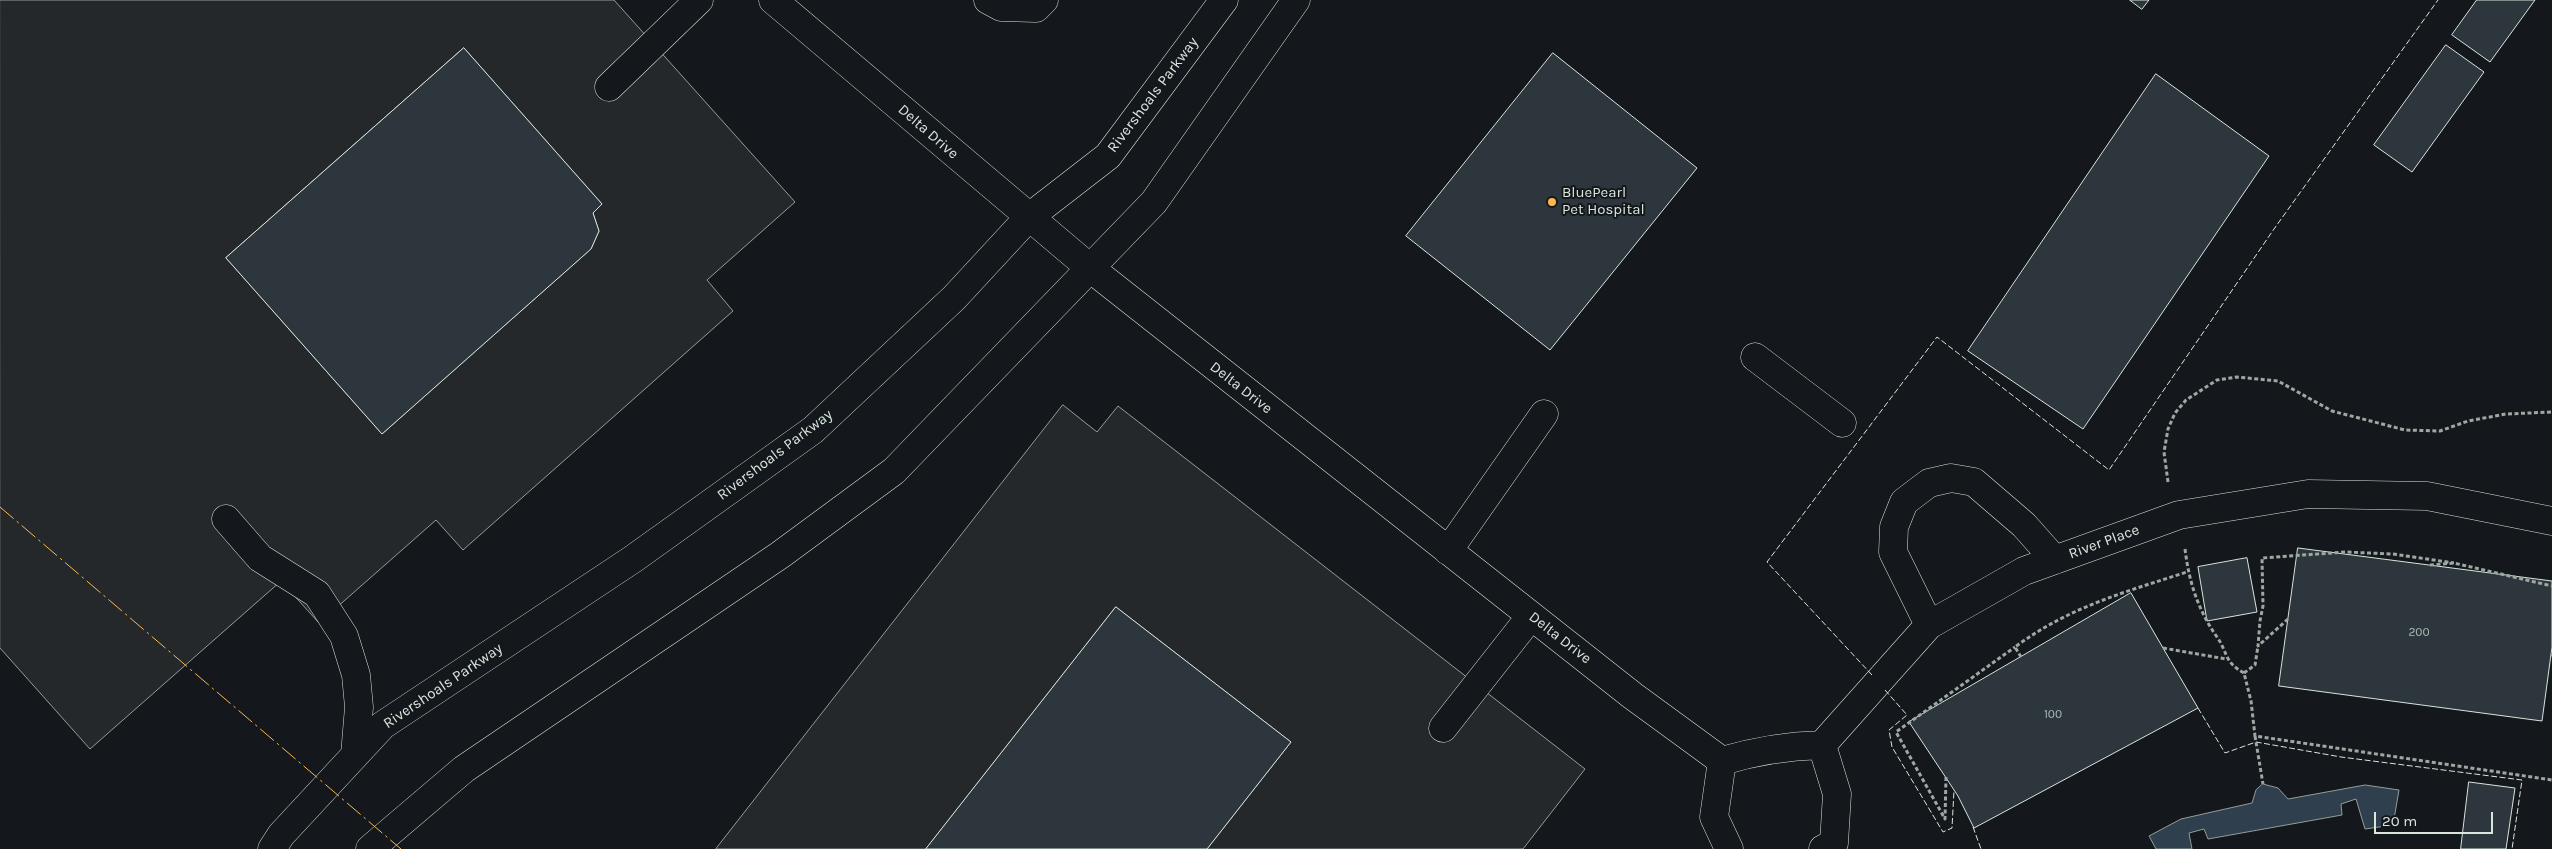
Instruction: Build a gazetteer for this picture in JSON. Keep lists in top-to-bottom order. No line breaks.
{"streets":{"street":["Rivershoals Parkway","Delta Drive","River Place"]},"crossings":[["Rivershoals Parkway","Delta Drive"]],"places":["BluePearl Pet Hospital"],"house_numbers":["200","100"],"scale_bar":"20 m"}
